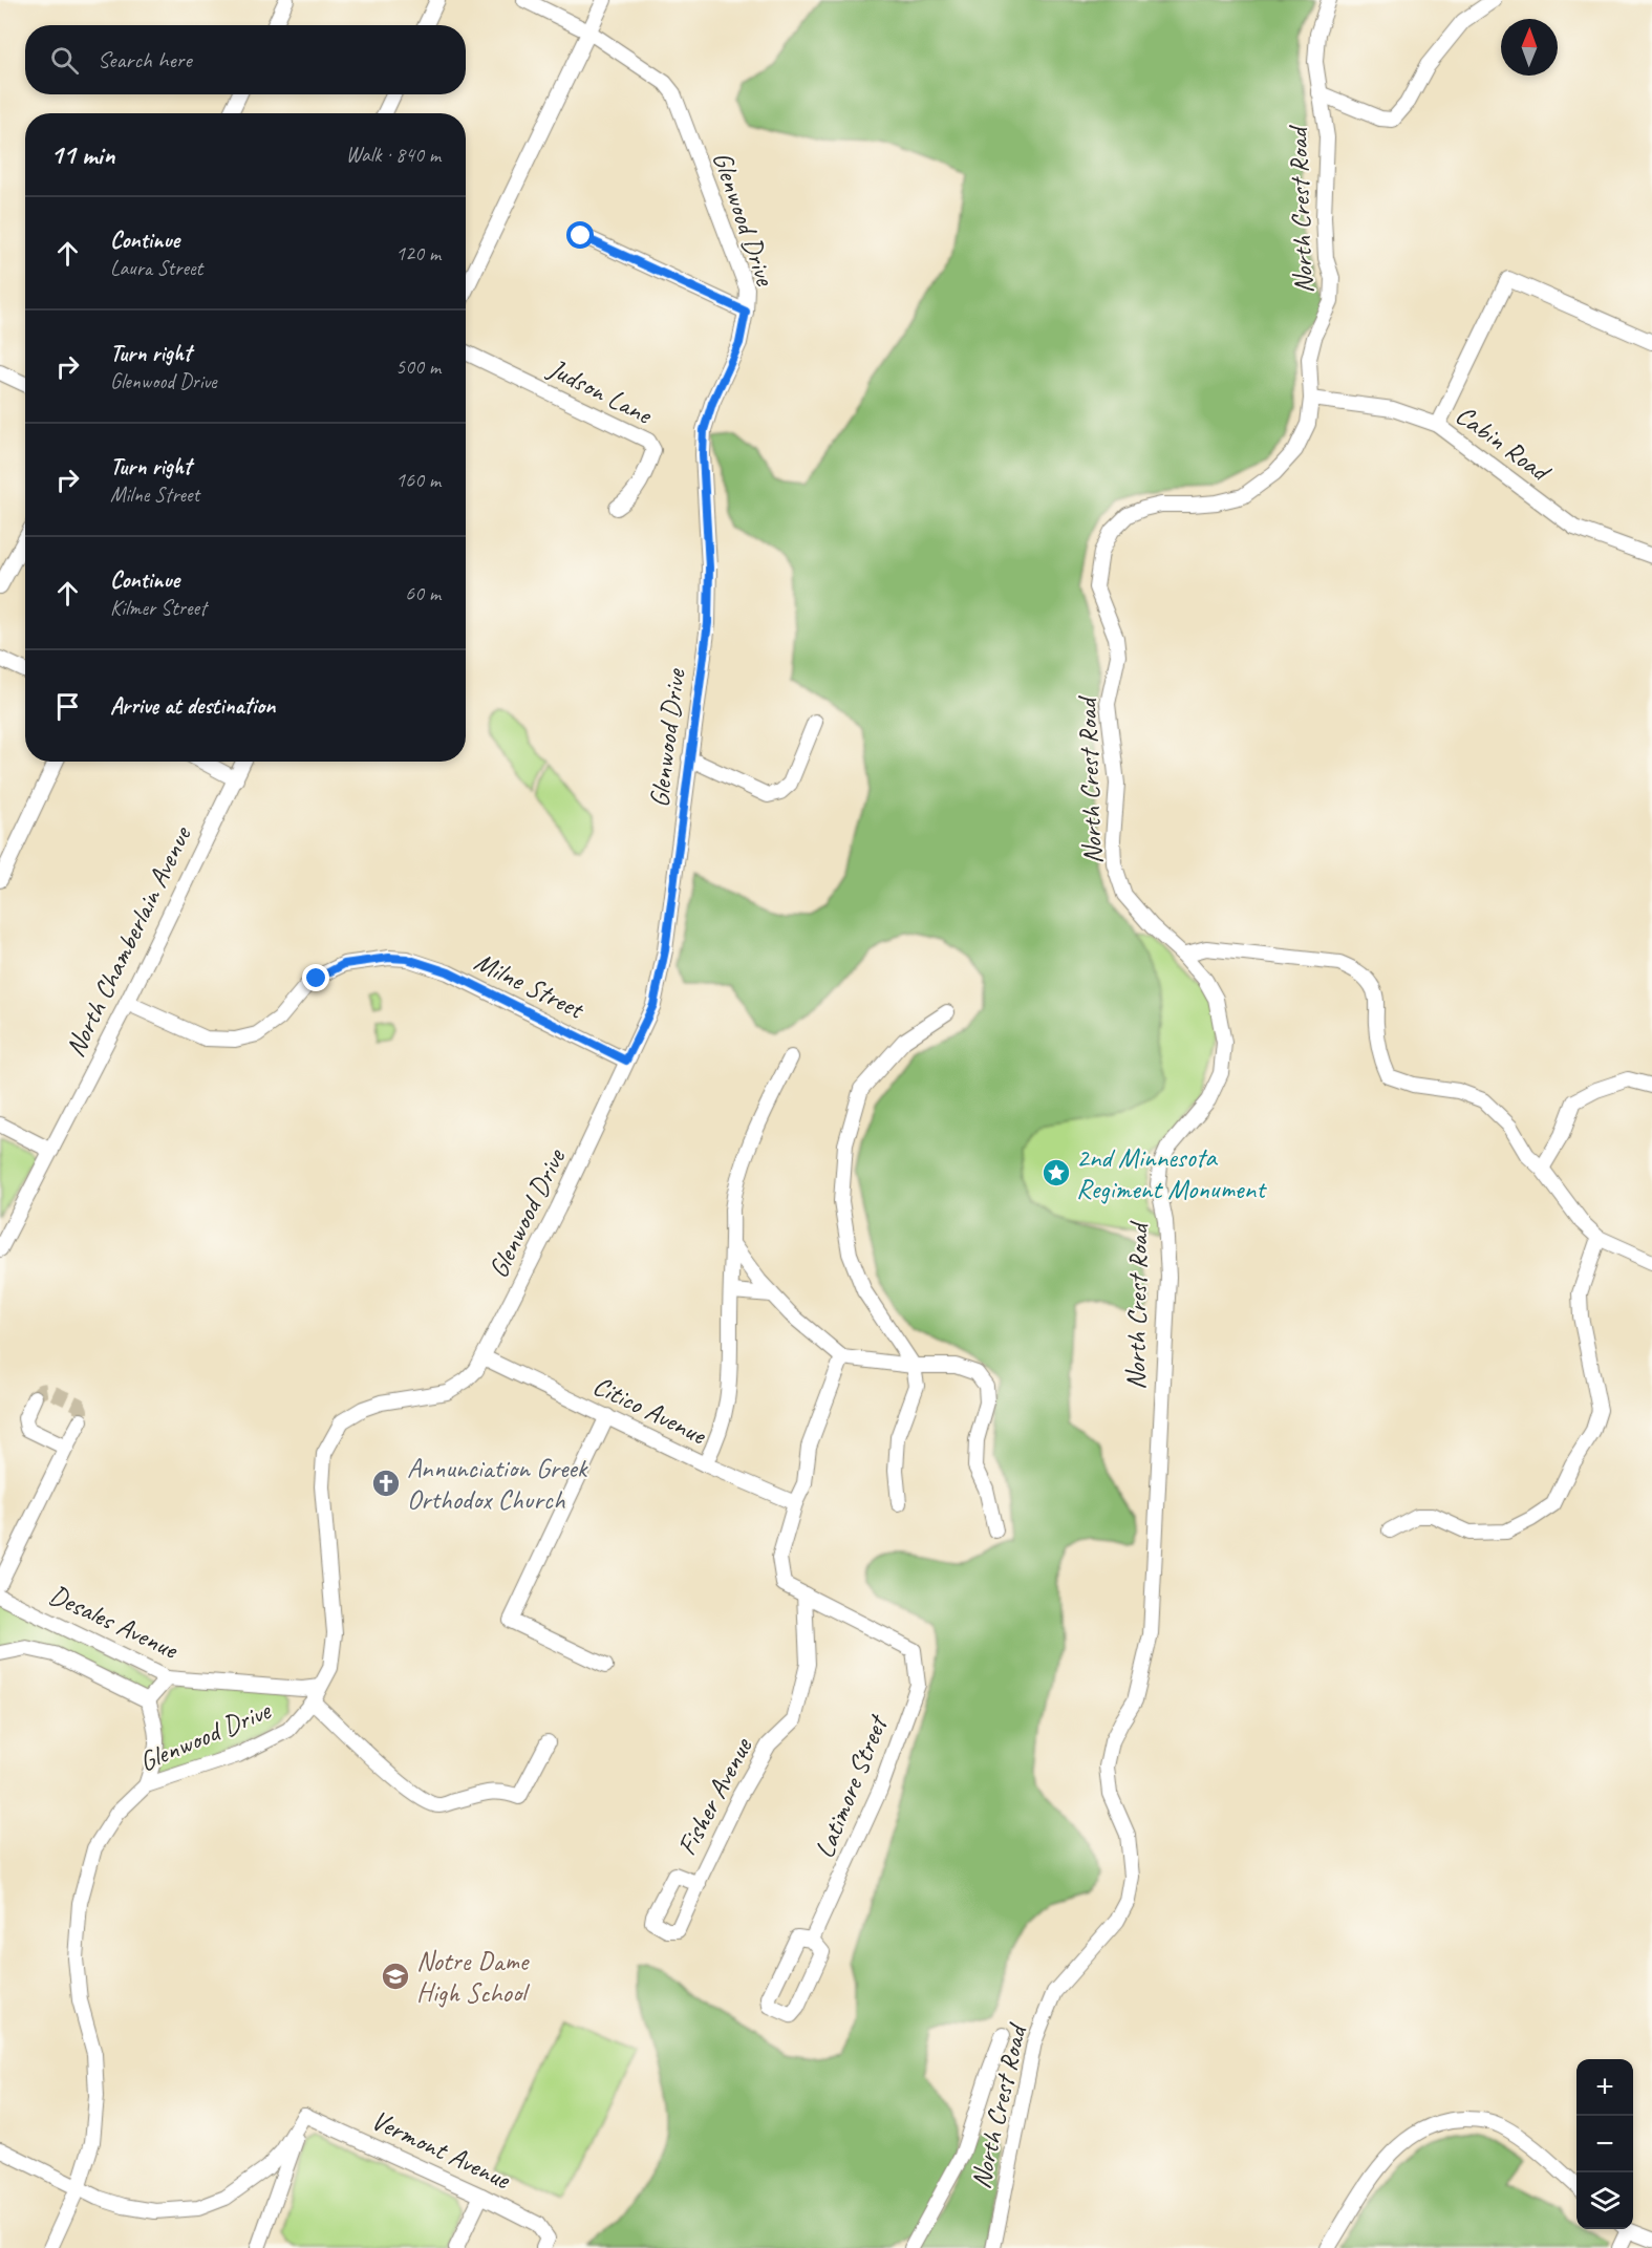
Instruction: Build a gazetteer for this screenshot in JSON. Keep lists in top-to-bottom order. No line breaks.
{"streets":{"street":["North Crest Road","Glenwood Drive","Judson Lane","Cabin Road","North Chamberlain Avenue","Milne Street","Citico Avenue","Desales Avenue","Latimore Street","Fisher Avenue","Vermont Avenue"]},"crossings":[["North Crest Road","Cabin Road"],["Glenwood Drive","Milne Street"],["Glenwood Drive","Citico Avenue"],["Glenwood Drive","Desales Avenue"],["North Chamberlain Avenue","Milne Street"],["Latimore Street","Fisher Avenue"]],"places":{"place":["2nd Minnesota Regiment Monument"],"church":["Annunciation Greek Orthodox Church"],"school or university":["Notre Dame High School"]},"north":"top","page":{"search":"Search here","heading":["11 min","Walk · 840 m"],"list":[["Continue","Laura Street","120 m"],["Turn right","Glenwood Drive","500 m"],["Turn right","Milne Street","160 m"],["Continue","Kilmer Street","60 m"],"Arrive at destination"],"map_buttons":["+","−"]}}
